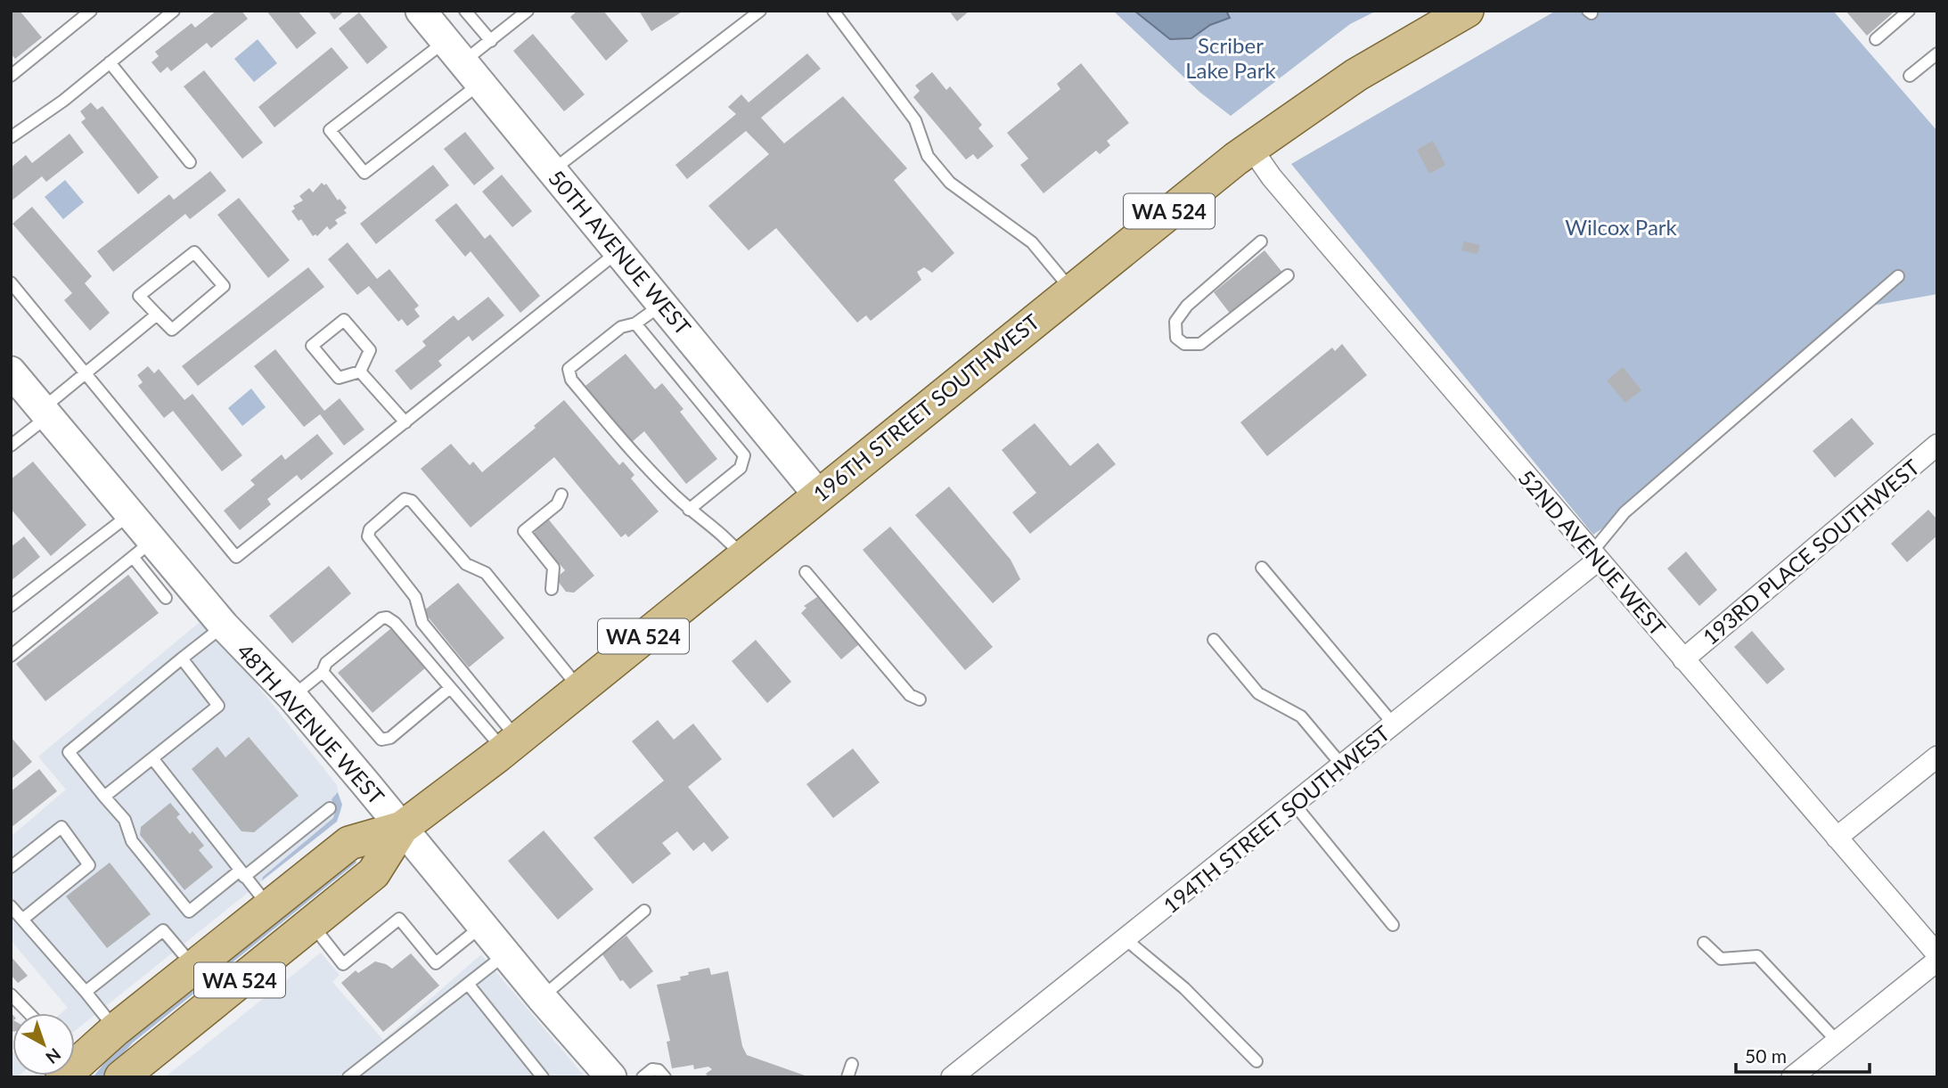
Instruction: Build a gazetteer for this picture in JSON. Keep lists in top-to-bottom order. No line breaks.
{"streets":{"main road":["WA 524","196TH STREET SOUTHWEST"],"street":["50TH AVENUE WEST","193RD PLACE SOUTHWEST","52ND AVENUE WEST","48TH AVENUE WEST","194TH STREET SOUTHWEST"]},"crossings":[["50TH AVENUE WEST","196TH STREET SOUTHWEST"],["196TH STREET SOUTHWEST","52ND AVENUE WEST"],["196TH STREET SOUTHWEST","48TH AVENUE WEST"],["193RD PLACE SOUTHWEST","52ND AVENUE WEST"],["52ND AVENUE WEST","194TH STREET SOUTHWEST"]],"parks":["Scriber Lake Park","Wilcox Park"],"scale_bar":"50 m","north":"bottom right"}
